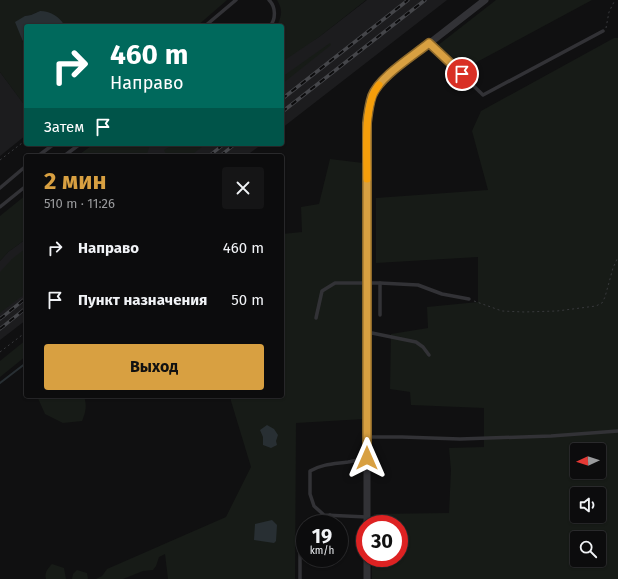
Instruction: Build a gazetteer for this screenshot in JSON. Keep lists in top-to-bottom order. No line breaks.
{"north":"left","page":{"turn":["460 m","Направо"],"then":"Затем","heading":["2 мин","510 m · 11:26"],"list":[{"name":"Направо","value":"460 m"},{"name":"Пункт назначения","value":"50 m"}],"buttons":"Выход","speed":"19 km/h","limit":"30"}}
